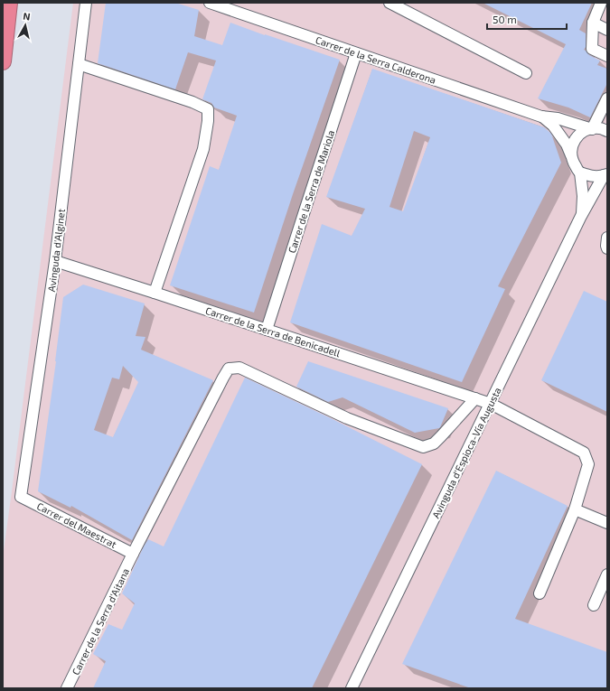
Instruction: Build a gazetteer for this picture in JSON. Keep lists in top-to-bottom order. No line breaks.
{"streets":{"street":["Carrer de la Serra Calderona","Carrer de la Serra de Mariola","Avinguda d'Alginet","Carrer de la Serra de Benicadell","Avinguda d'Espioca-Vía Augusta","Carrer del Maestrat","Carrer de la Serra d'Aitana"]},"crossings":[["Carrer de la Serra Calderona","Carrer de la Serra de Mariola"],["Carrer de la Serra de Mariola","Carrer de la Serra de Benicadell"],["Avinguda d'Alginet","Carrer de la Serra de Benicadell"],["Avinguda d'Alginet","Carrer del Maestrat"],["Carrer de la Serra de Benicadell","Avinguda d'Espioca-Vía Augusta"],["Carrer de la Serra de Benicadell","Carrer de la Serra d'Aitana"],["Carrer del Maestrat","Carrer de la Serra d'Aitana"]],"scale_bar":"50 m","north":"top"}
